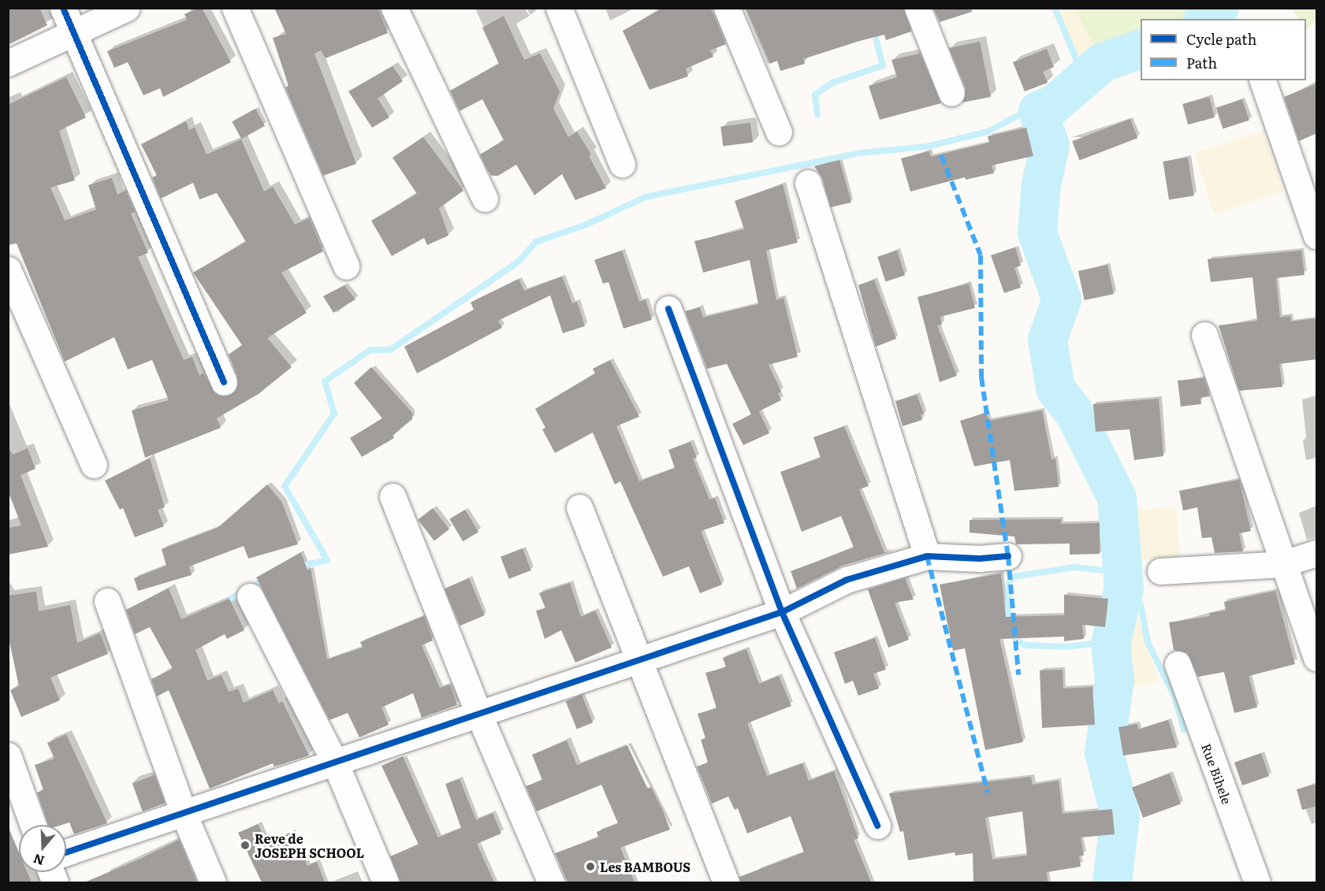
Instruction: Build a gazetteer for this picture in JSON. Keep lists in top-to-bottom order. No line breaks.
{"streets":{"street":["Rue Bihele"]},"places":["Reve de JOSEPH SCHOOL","Les BAMBOUS"],"legend":["Cycle path","Path"],"north":"bottom"}
